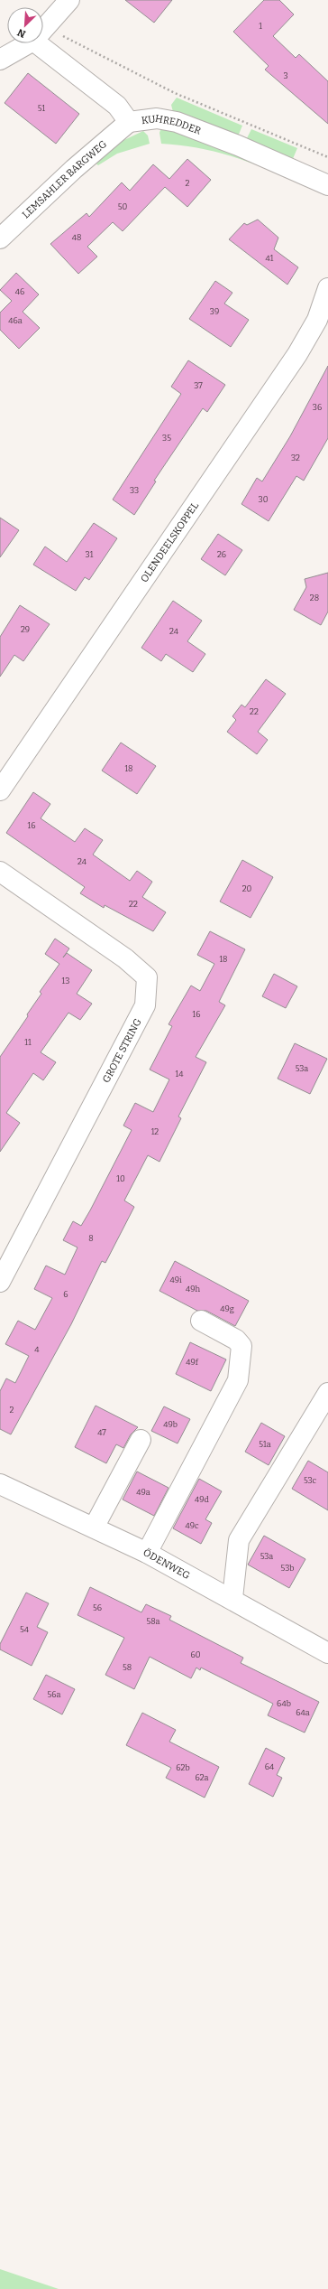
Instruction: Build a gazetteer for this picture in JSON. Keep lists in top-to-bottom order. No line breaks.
{"streets":{"street":["KUHREDDER","LEMSAHLER BARGWEG","OLENDEELSKOPPEL","GROTE STRING","ÖDENWEG"]},"crossings":[["KUHREDDER","LEMSAHLER BARGWEG"]],"house_numbers":["1","3","51","2","50","48","41","46","39","46a","37","36","35","32","33","30","31","26","28","29","24","22","18","16","24","20","22","18","13","16","11","53a","14","12","10","8","49i","49h","6","49g","4","49f","2","49b","47","51a","53c","49a","49d","49c","53a","53b","56","58a","54","60","58","56a","64b","64a","64","62b","62a"],"north":"bottom left"}
